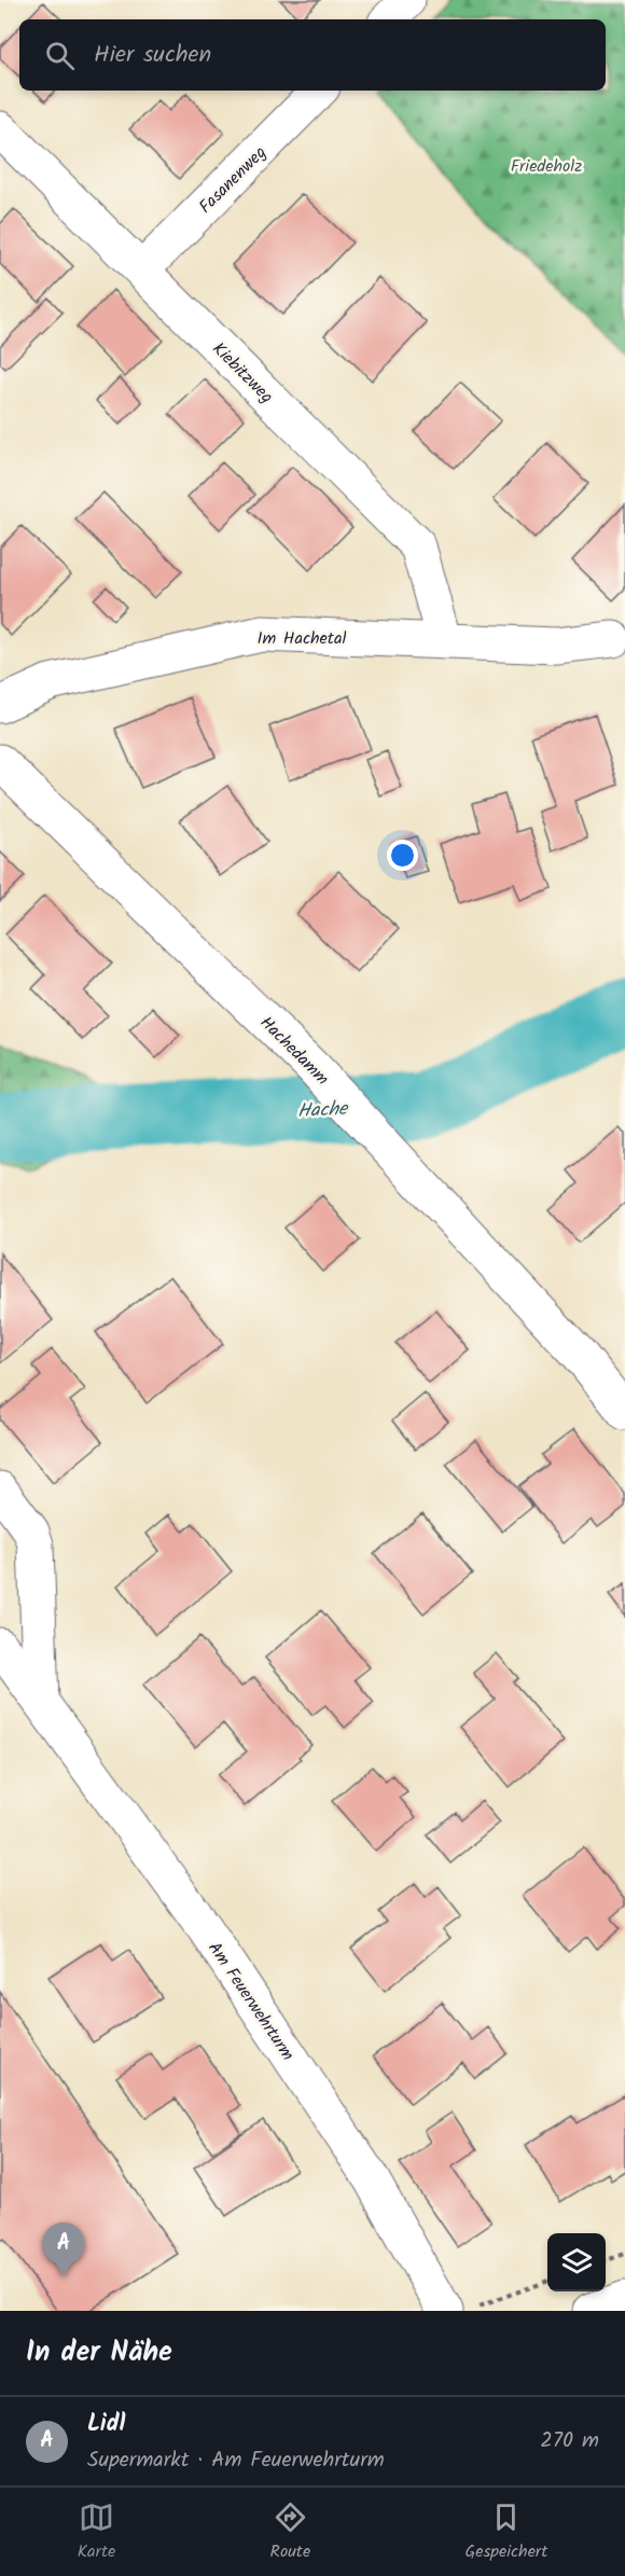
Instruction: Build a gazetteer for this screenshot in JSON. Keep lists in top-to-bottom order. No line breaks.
{"streets":{"street":["Fasanenweg","Kiebitzweg","Im Hachetal","Hachedamm","Am Feuerwehrturm"]},"crossings":[["Fasanenweg","Kiebitzweg"],["Kiebitzweg","Im Hachetal"]],"water":["Hache"],"parks":["Friedeholz"],"page":{"search":"Hier suchen","pins":"A","heading":"In der Nähe","list":[{"mark":"A","name":"Lidl","note":"Supermarkt · Am Feuerwehrturm","value":"270 m"}],"nav":["Karte","Route","Gespeichert"]}}
